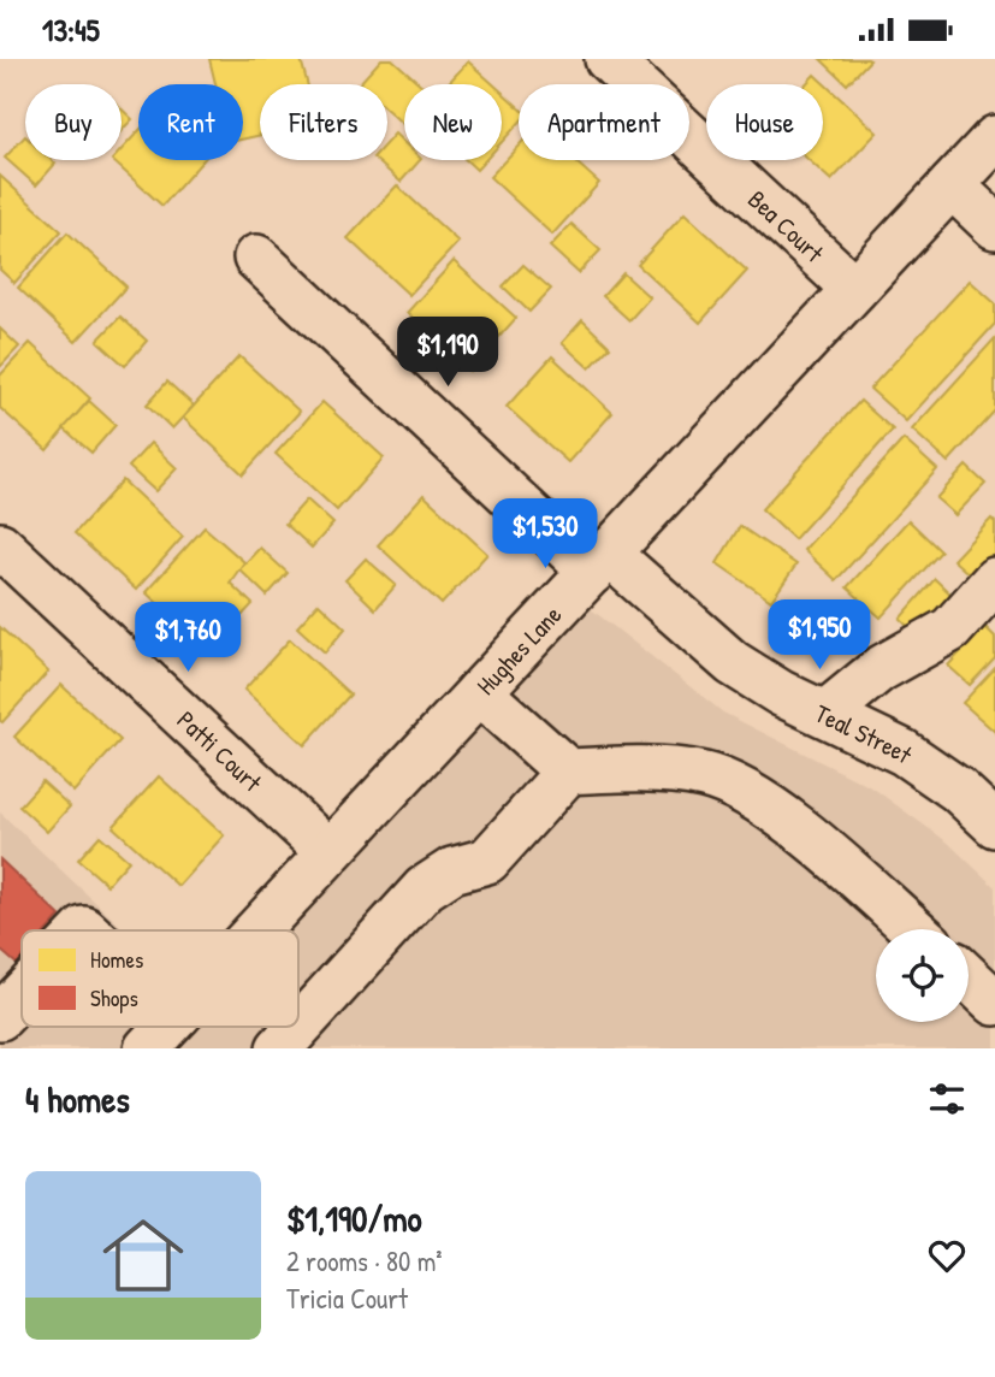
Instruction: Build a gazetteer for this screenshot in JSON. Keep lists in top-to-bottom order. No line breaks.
{"streets":{"street":["Bea Court","Hughes Lane","Teal Street","Patti Court"]},"crossings":[["Bea Court","Hughes Lane"],["Hughes Lane","Teal Street"],["Hughes Lane","Patti Court"]],"legend":["Homes","Shops"],"page":{"status":"13:45","chip":["Buy","Rent","Filters","New","Apartment","House"],"price":["$1,190","$1,530","$1,950","$1,760"],"heading":"4 homes","list":[{"name":"$1,190/mo","note":"2 rooms · 80 m² · Tricia Court"}]}}
